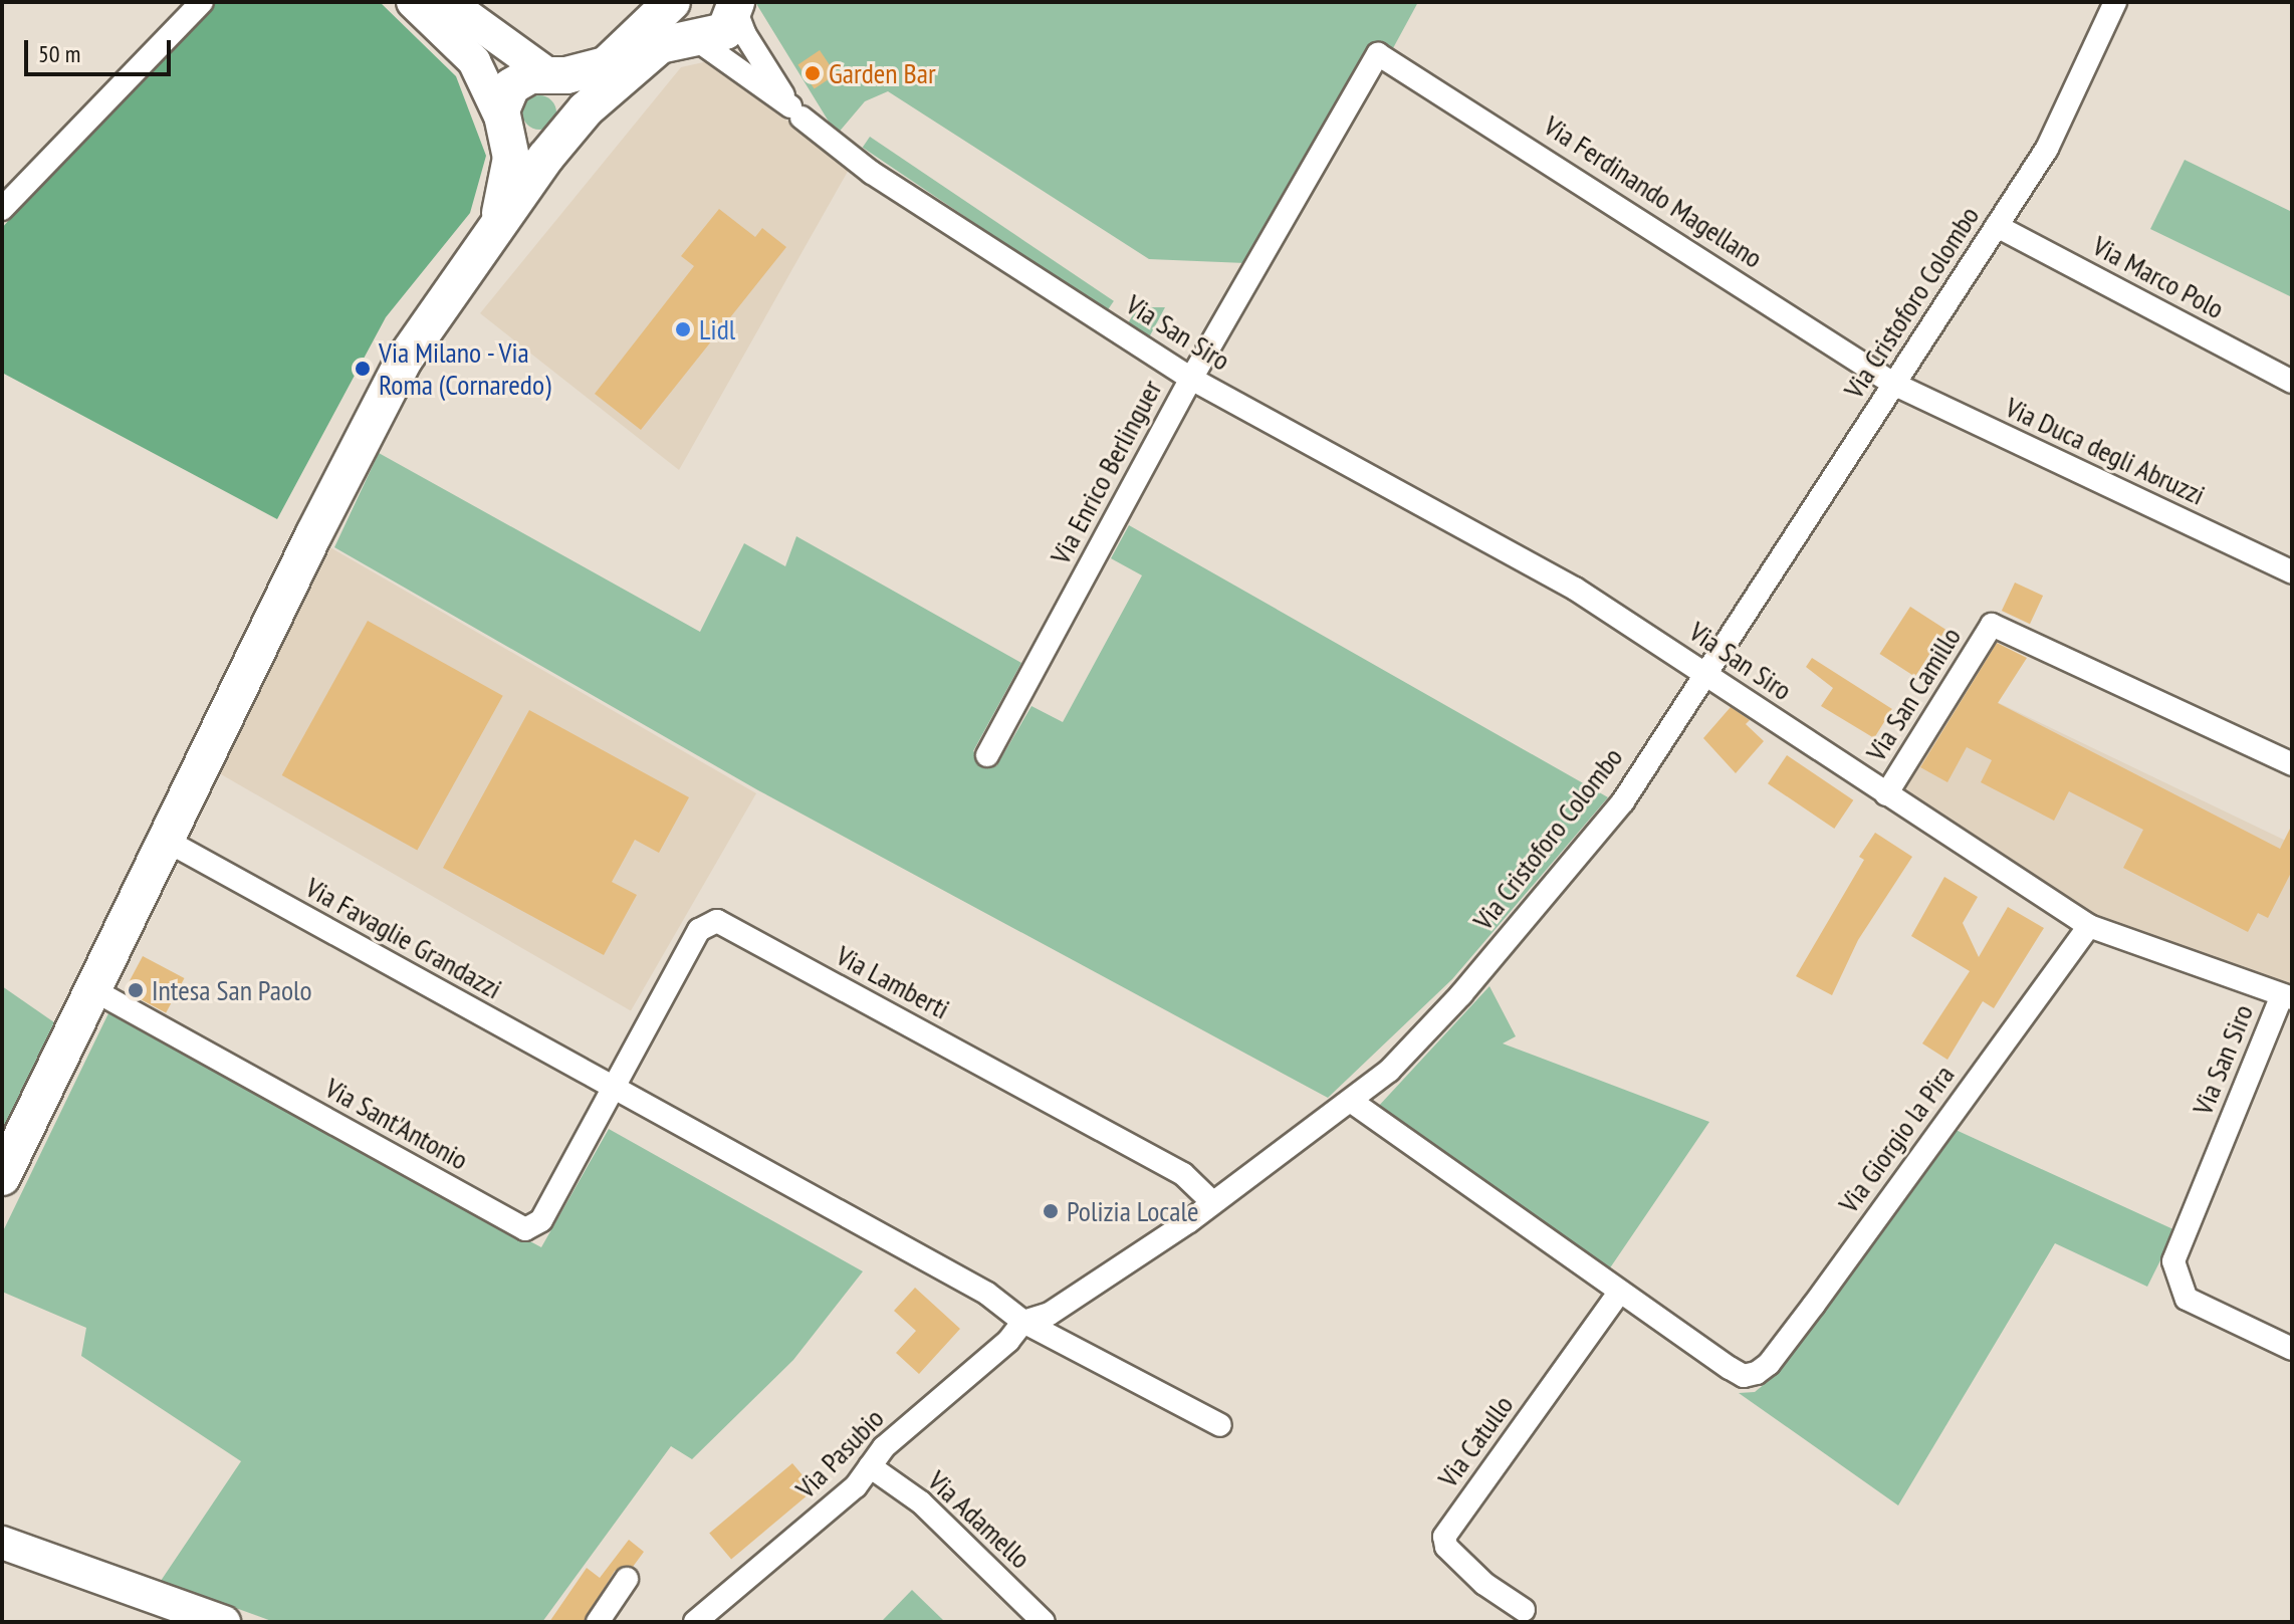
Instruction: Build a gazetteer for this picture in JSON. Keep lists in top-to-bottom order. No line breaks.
{"streets":{"street":["Via Ferdinando Magellano","Via Marco Polo","Via Cristoforo Colombo","Via San Siro","Via Duca degli Abruzzi","Via Enrico Berlinguer","Via San Camillo","Via Favaglie Grandazzi","Via Lamberti","Via Sant'Antonio","Via Giorgio la Pira","Via Catullo","Via Pasubio","Via Adamello"]},"crossings":[["Via Ferdinando Magellano","Via Cristoforo Colombo"],["Via Ferdinando Magellano","Via Duca degli Abruzzi"],["Via Ferdinando Magellano","Via Enrico Berlinguer"],["Via Marco Polo","Via Cristoforo Colombo"],["Via Cristoforo Colombo","Via San Siro"],["Via Cristoforo Colombo","Via Duca degli Abruzzi"],["Via Cristoforo Colombo","Via Favaglie Grandazzi"],["Via Cristoforo Colombo","Via Lamberti"],["Via Cristoforo Colombo","Via Pasubio"],["Via San Siro","Via Enrico Berlinguer"],["Via San Siro","Via San Camillo"],["Via San Siro","Via Giorgio la Pira"],["Via Favaglie Grandazzi","Via Lamberti"],["Via Favaglie Grandazzi","Via Sant'Antonio"],["Via Favaglie Grandazzi","Via Pasubio"],["Via Lamberti","Via Sant'Antonio"],["Via Giorgio la Pira","Via Catullo"],["Via Pasubio","Via Adamello"]],"places":["Garden Bar","Lidl","Via Milano - Via Roma (Cornaredo)","Intesa San Paolo","Polizia Locale"],"scale_bar":"50 m"}
